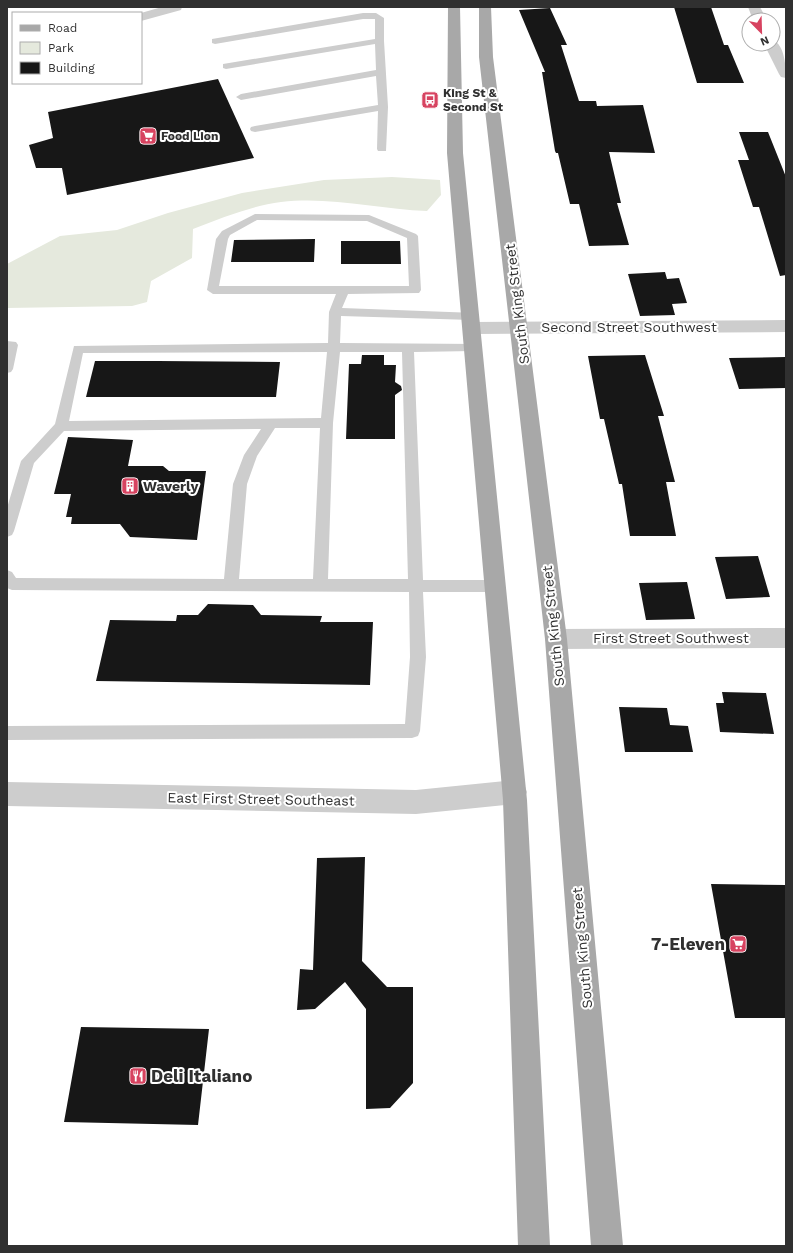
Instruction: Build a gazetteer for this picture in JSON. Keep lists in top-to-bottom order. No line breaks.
{"streets":{"main road":["South King Street"],"street":["Second Street Southwest","First Street Southwest","East First Street Southeast"]},"crossings":[["South King Street","Second Street Southwest"],["South King Street","First Street Southwest"]],"places":{"bus stop":["King St & Second St"],"supermarket":["Food Lion","7-Eleven"],"building":["Waverly"],"restaurant":["Deli Italiano"]},"legend":["Road","Park","Building"],"north":"bottom right"}
